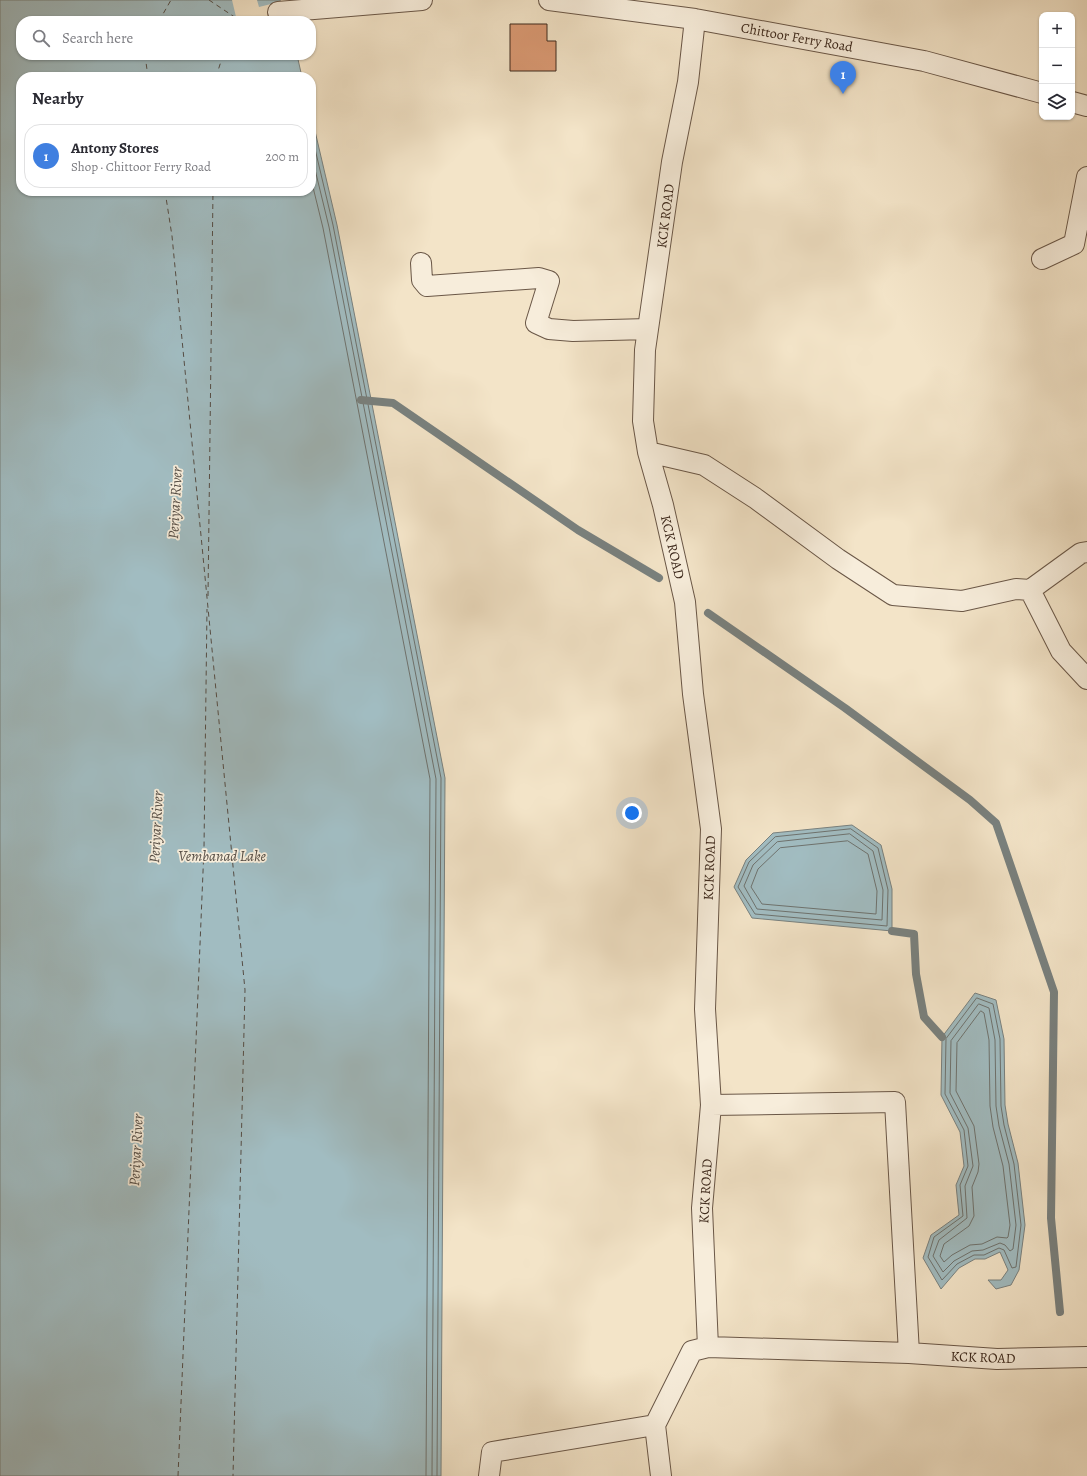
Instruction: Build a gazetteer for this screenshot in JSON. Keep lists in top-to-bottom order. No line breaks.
{"streets":{"street":["Chittoor Ferry Road","KCK ROAD"]},"crossings":[["Chittoor Ferry Road","KCK ROAD"]],"water":["Periyar River","Vembanad Lake"],"page":{"map_buttons":["+","−"],"search":"Search here","pins":"1","heading":"Nearby","list":[{"mark":"1","name":"Antony Stores","note":"Shop · Chittoor Ferry Road","value":"200 m"}]}}
